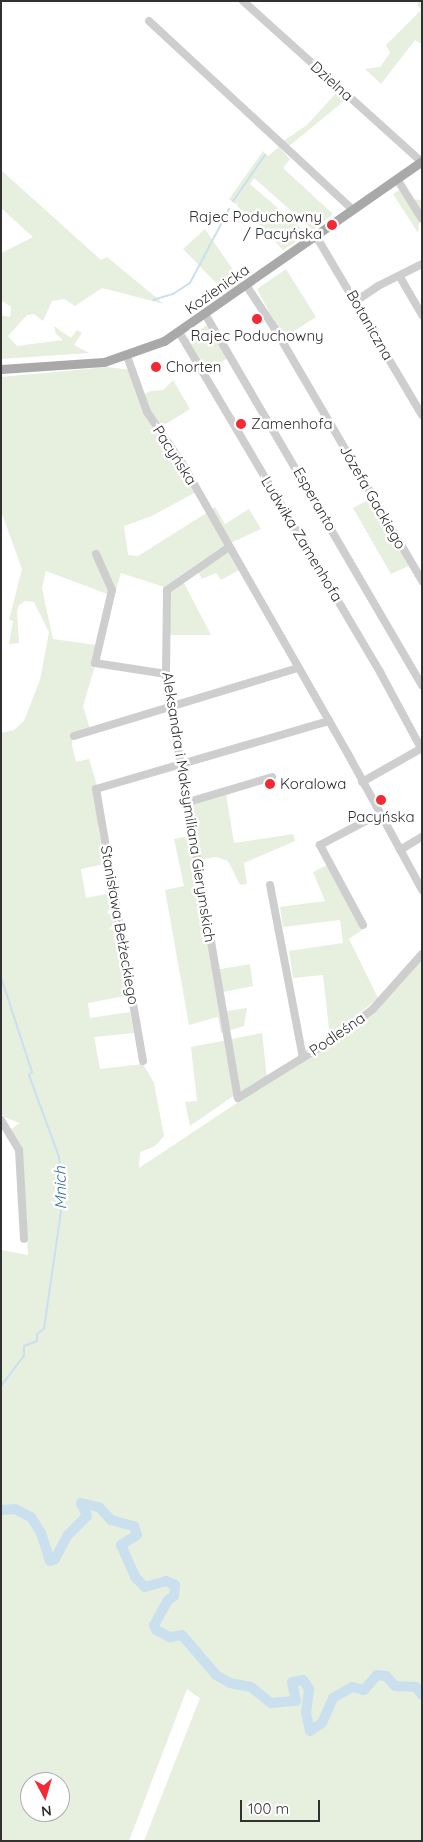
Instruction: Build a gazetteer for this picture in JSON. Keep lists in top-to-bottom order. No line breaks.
{"streets":{"main road":["Kozienicka"],"street":["Dzielna","Botaniczna","Pacyńska","Józefa Gackiego","Esperanto","Ludwika Zamenhofa","Aleksandra i Maksymiliana Gierymskich","Stanisława Bełżeckiego","Podleśna"]},"crossings":[["Dzielna","Kozienicka"],["Kozienicka","Botaniczna"],["Kozienicka","Pacyńska"],["Kozienicka","Józefa Gackiego"],["Kozienicka","Esperanto"],["Kozienicka","Ludwika Zamenhofa"],["Pacyńska","Aleksandra i Maksymiliana Gierymskich"],["Aleksandra i Maksymiliana Gierymskich","Stanisława Bełżeckiego"],["Aleksandra i Maksymiliana Gierymskich","Podleśna"]],"water":["Mnich"],"places":["Rajec Poduchowny / Pacyńska","Rajec Poduchowny","Chorten","Zamenhofa","Koralowa","Pacyńska"],"scale_bar":"100 m","north":"bottom"}
